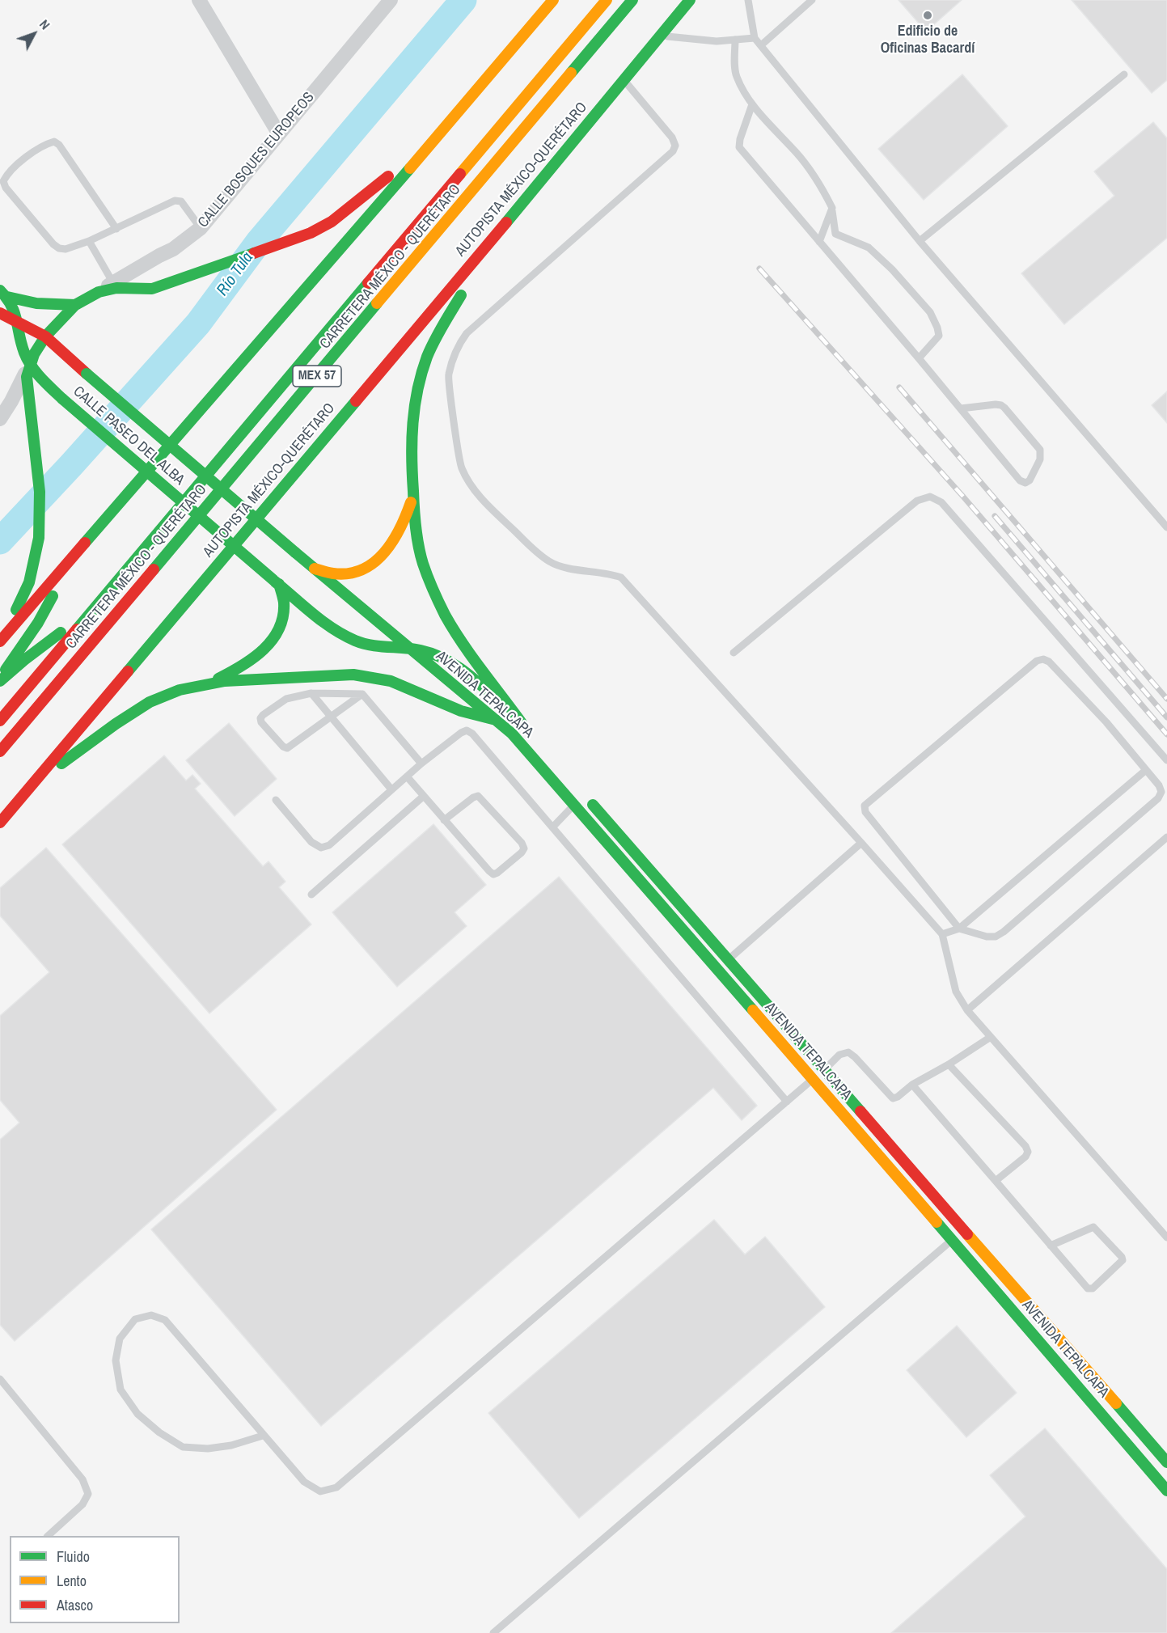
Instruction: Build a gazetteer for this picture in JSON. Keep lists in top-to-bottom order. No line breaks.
{"streets":{"main road":["AUTOPISTA MÉXICO-QUERÉTARO","CARRETERA MÉXICO - QUERÉTARO","MEX 57","CALLE PASEO DEL ALBA","AVENIDA TEPALCAPA"],"street":["CALLE BOSQUES EUROPEOS"]},"crossings":[["CALLE PASEO DEL ALBA","AVENIDA TEPALCAPA"]],"water":["Río Tula"],"places":["Edificio de Oficinas Bacardí"],"legend":["Fluido","Lento","Atasco"],"north":"top right"}
